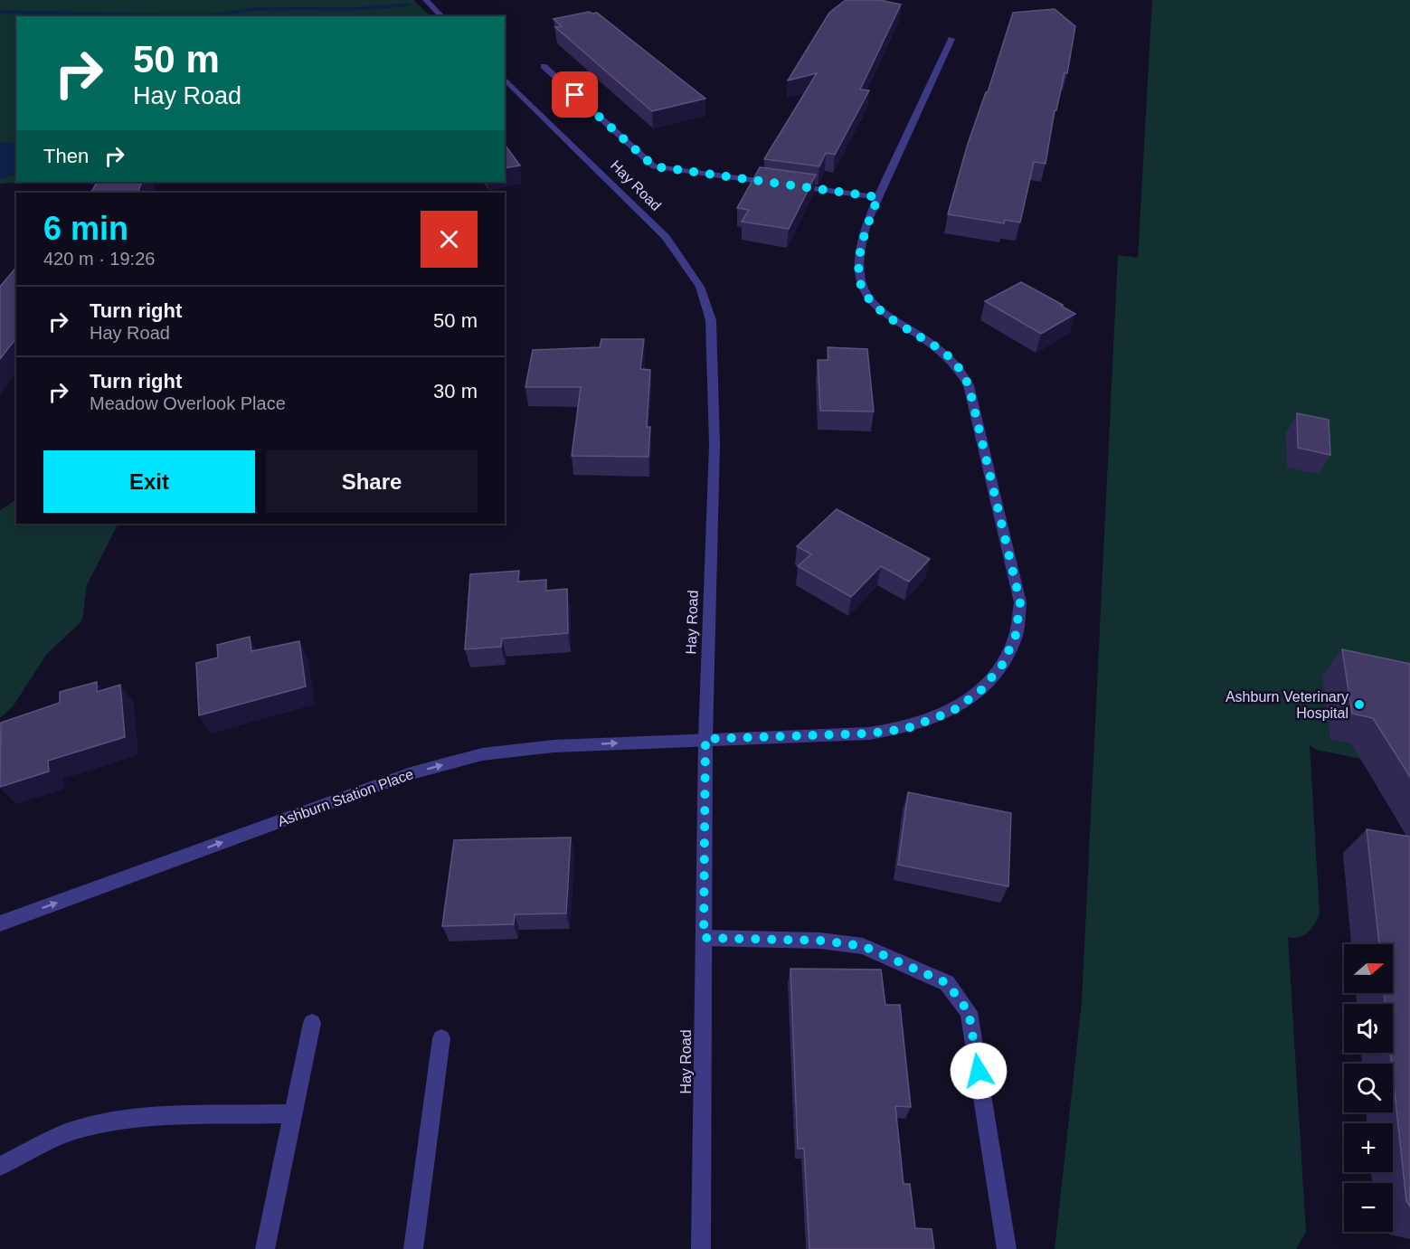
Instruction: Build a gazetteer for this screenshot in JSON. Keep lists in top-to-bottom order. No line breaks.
{"streets":{"street":["Hay Road","Ashburn Station Place"]},"crossings":[["Hay Road","Ashburn Station Place"]],"one_way":["Ashburn Station Place"],"places":["Ashburn Veterinary Hospital"],"north":"right","page":{"turn":["50 m","Hay Road"],"then":"Then","heading":["6 min","420 m · 19:26"],"list":[{"name":"Turn right","note":"Hay Road","value":"50 m"},{"name":"Turn right","note":"Meadow Overlook Place","value":"30 m"}],"buttons":["Exit","Share"],"map_buttons":["+","−"]}}
